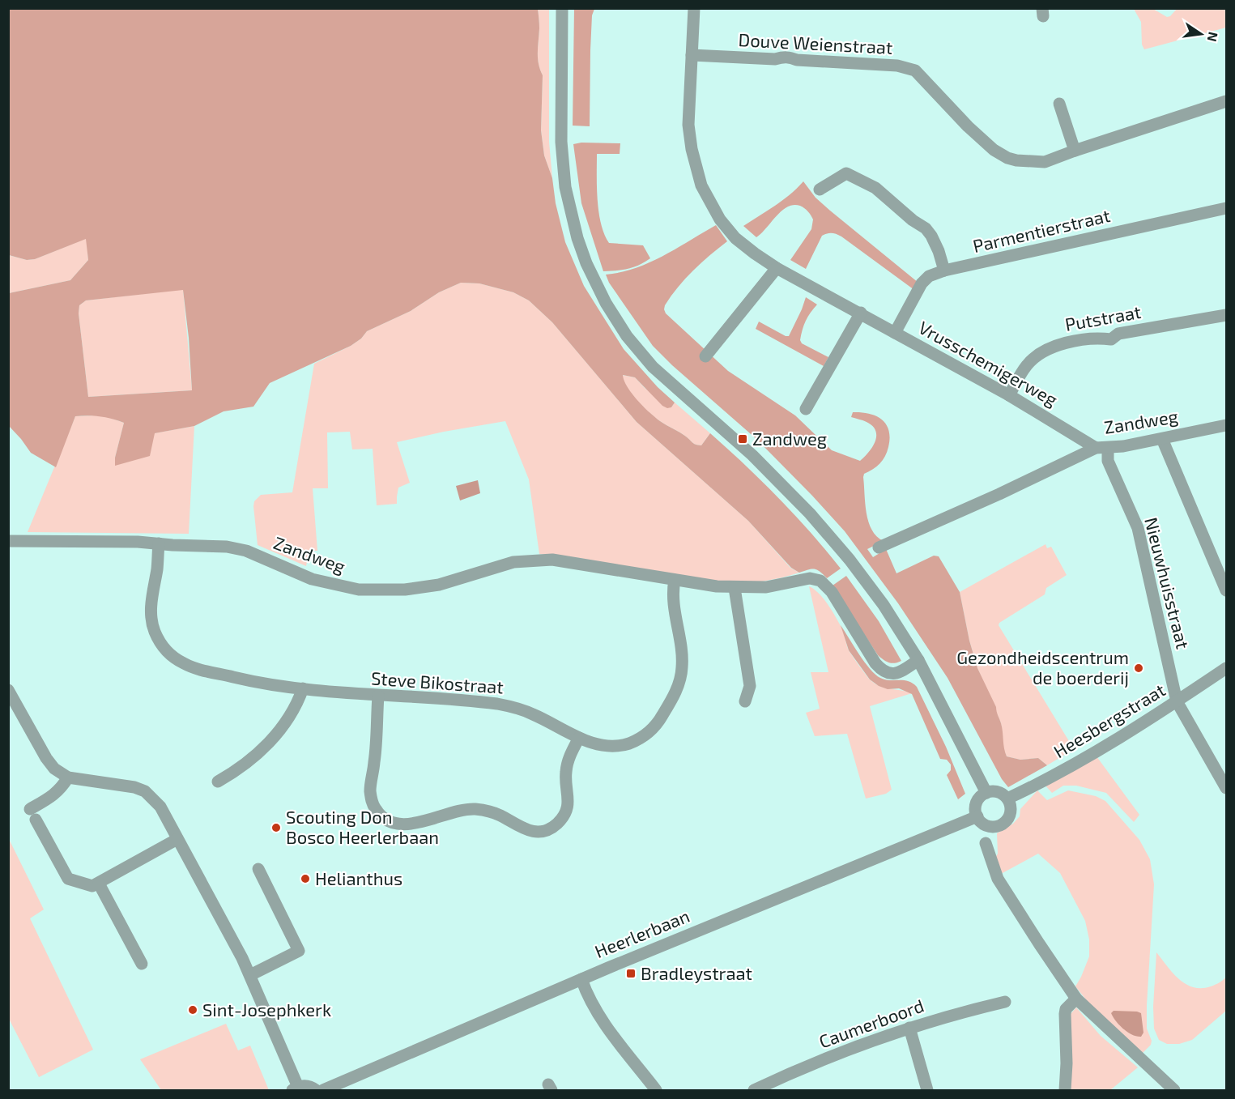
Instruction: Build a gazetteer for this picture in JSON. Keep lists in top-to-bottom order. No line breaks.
{"streets":{"street":["Douve Weienstraat","Parmentierstraat","Putstraat","Vrusschemigerweg","Zandweg","Nieuwhuisstraat","Steve Bikostraat","Heesbergstraat","Heerlerbaan","Caumerboord"]},"crossings":[["Douve Weienstraat","Vrusschemigerweg"],["Parmentierstraat","Vrusschemigerweg"],["Putstraat","Vrusschemigerweg"],["Vrusschemigerweg","Zandweg"],["Vrusschemigerweg","Nieuwhuisstraat"],["Zandweg","Nieuwhuisstraat"],["Zandweg","Steve Bikostraat"],["Nieuwhuisstraat","Heesbergstraat"],["Heesbergstraat","Heerlerbaan"]],"places":{"transit":["Zandweg","Bradleystraat"],"other":["Gezondheidscentrum de boerderij","Scouting Don Bosco Heerlerbaan","Helianthus","Sint-Josephkerk"]},"north":"right"}
